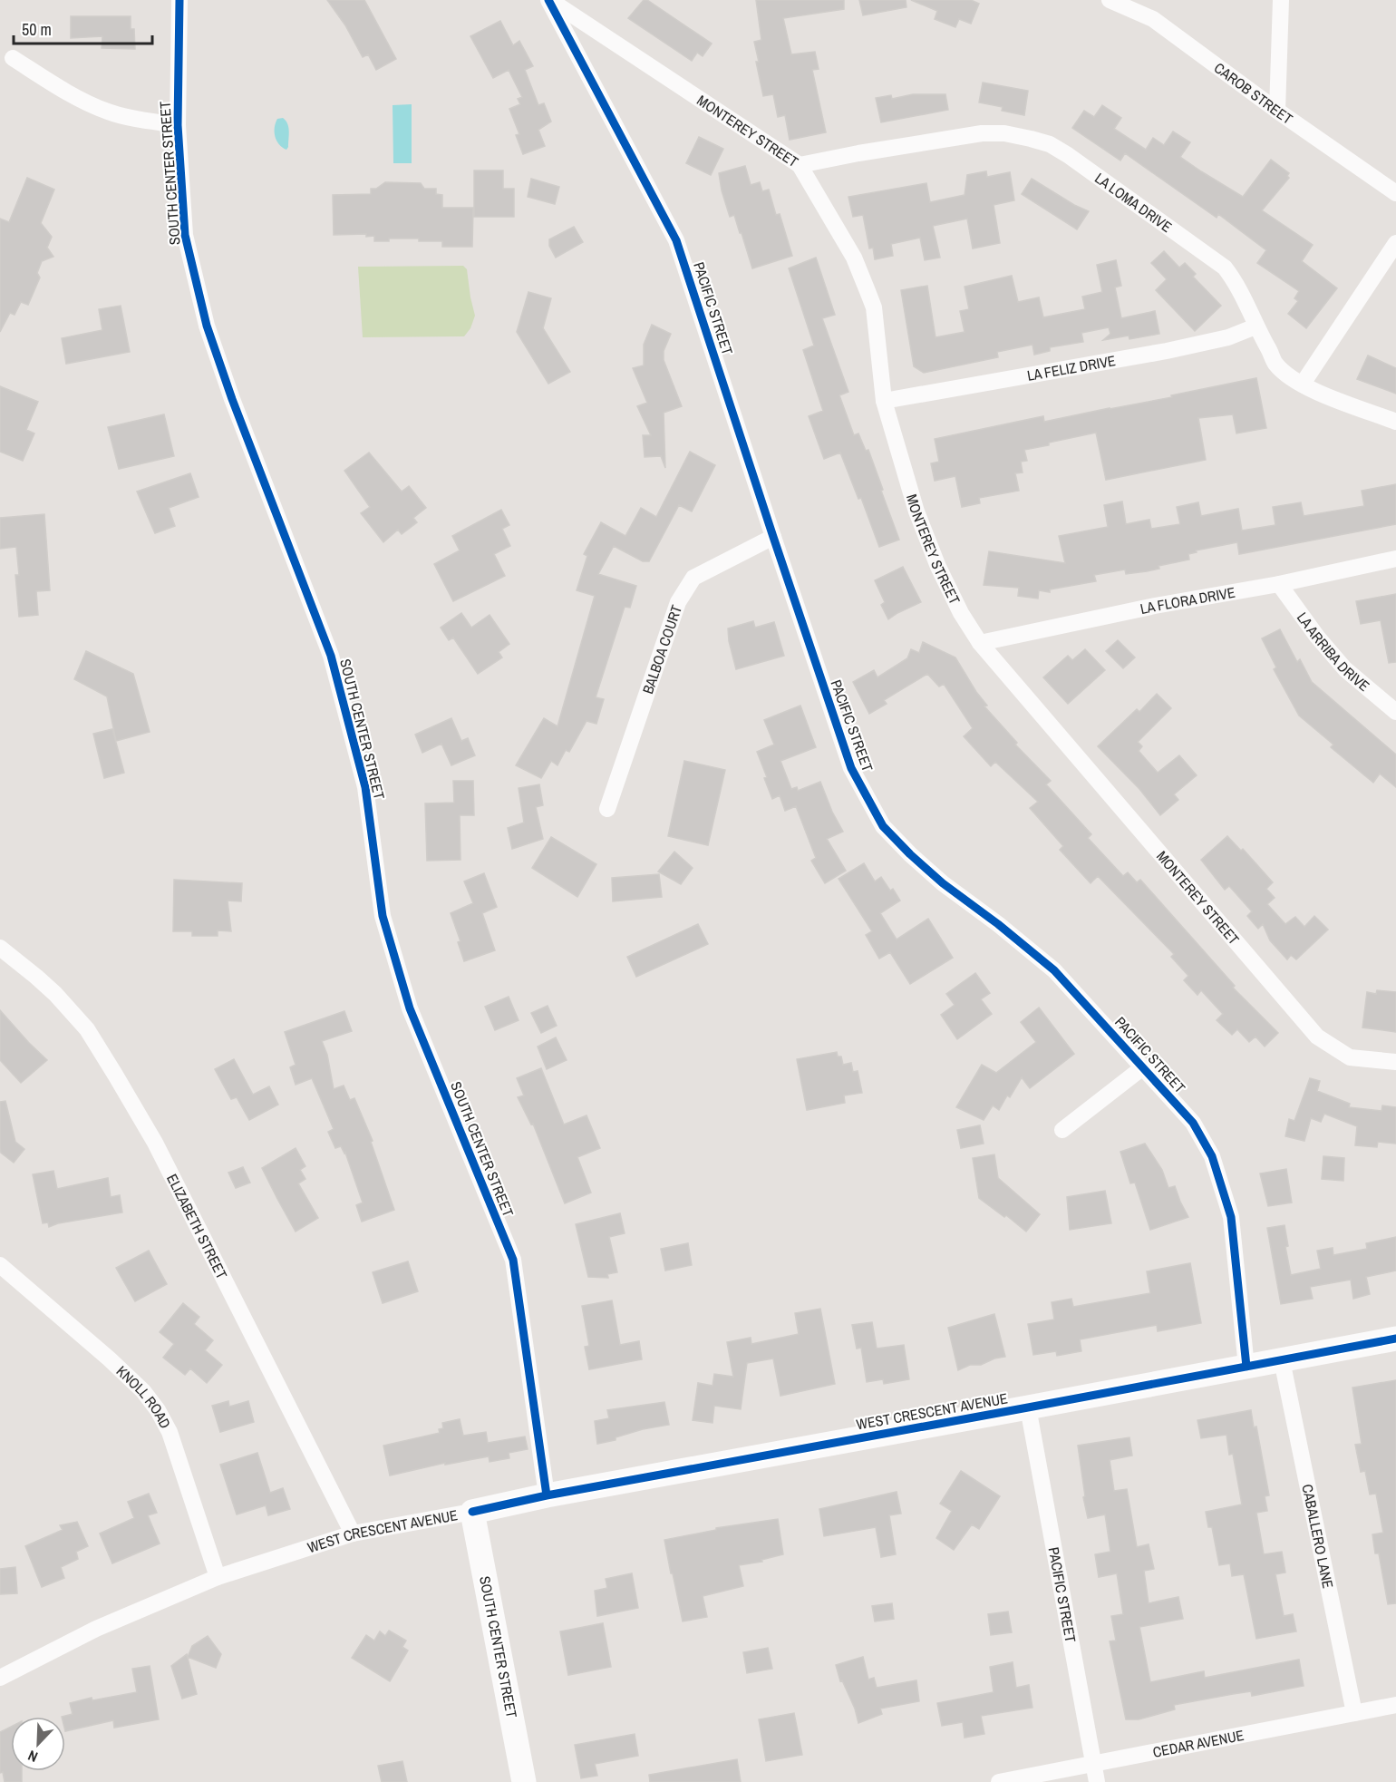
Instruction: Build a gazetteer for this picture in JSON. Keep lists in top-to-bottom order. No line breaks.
{"streets":{"street":["CAROB STREET","MONTEREY STREET","SOUTH CENTER STREET","LA LOMA DRIVE","PACIFIC STREET","LA FELIZ DRIVE","LA FLORA DRIVE","BALBOA COURT","LA ARRIBA DRIVE","ELIZABETH STREET","KNOLL ROAD","WEST CRESCENT AVENUE","CABALLERO LANE","CEDAR AVENUE"]},"crossings":[["MONTEREY STREET","LA LOMA DRIVE"],["MONTEREY STREET","PACIFIC STREET"],["MONTEREY STREET","LA FELIZ DRIVE"],["MONTEREY STREET","LA FLORA DRIVE"],["SOUTH CENTER STREET","WEST CRESCENT AVENUE"],["LA LOMA DRIVE","LA FELIZ DRIVE"],["PACIFIC STREET","BALBOA COURT"],["PACIFIC STREET","WEST CRESCENT AVENUE"],["PACIFIC STREET","CEDAR AVENUE"],["LA FLORA DRIVE","LA ARRIBA DRIVE"],["ELIZABETH STREET","WEST CRESCENT AVENUE"],["KNOLL ROAD","WEST CRESCENT AVENUE"],["WEST CRESCENT AVENUE","CABALLERO LANE"],["CABALLERO LANE","CEDAR AVENUE"]],"scale_bar":"50 m","north":"bottom left"}
